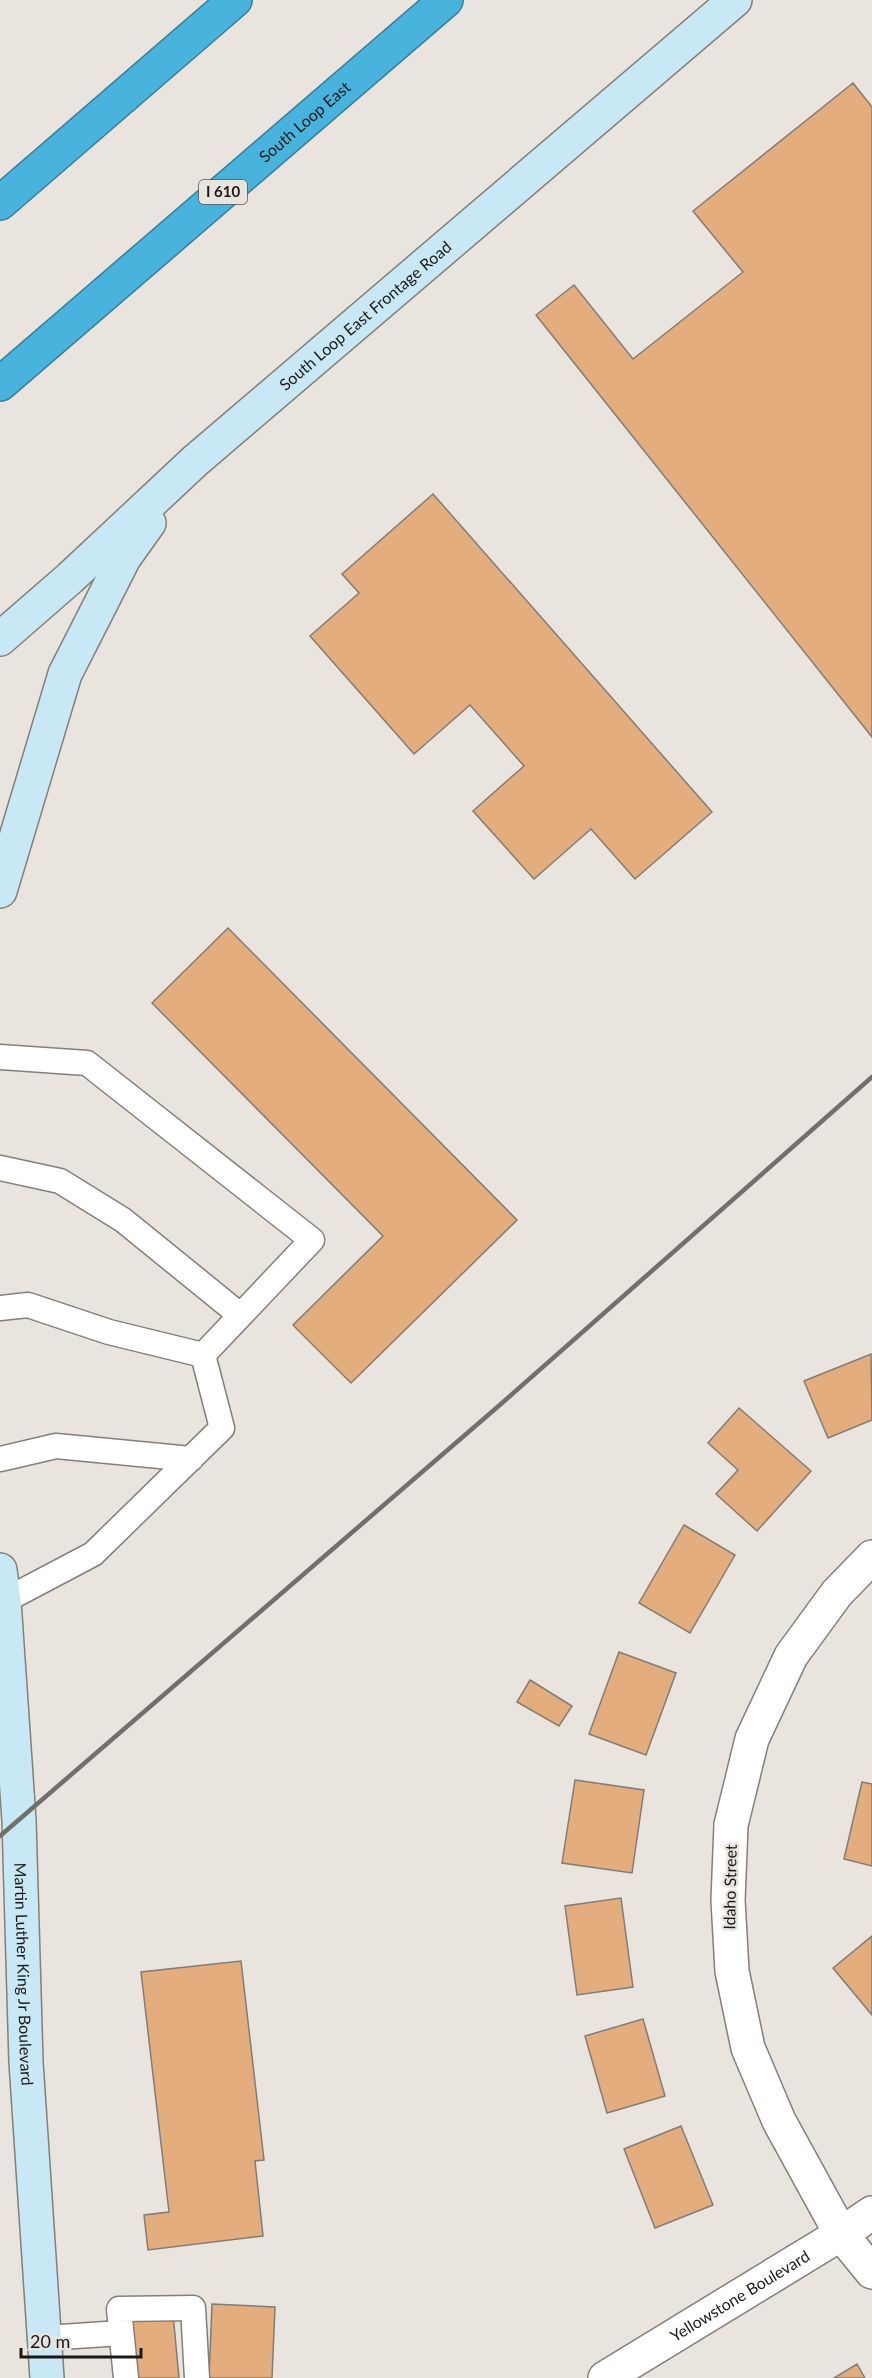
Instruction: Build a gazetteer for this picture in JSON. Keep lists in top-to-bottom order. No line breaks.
{"streets":{"highway":["South Loop East","I 610"],"main road":["South Loop East Frontage Road","Martin Luther King Jr Boulevard"],"street":["Idaho Street","Yellowstone Boulevard"]},"crossings":[["Idaho Street","Yellowstone Boulevard"]],"scale_bar":"20 m"}
